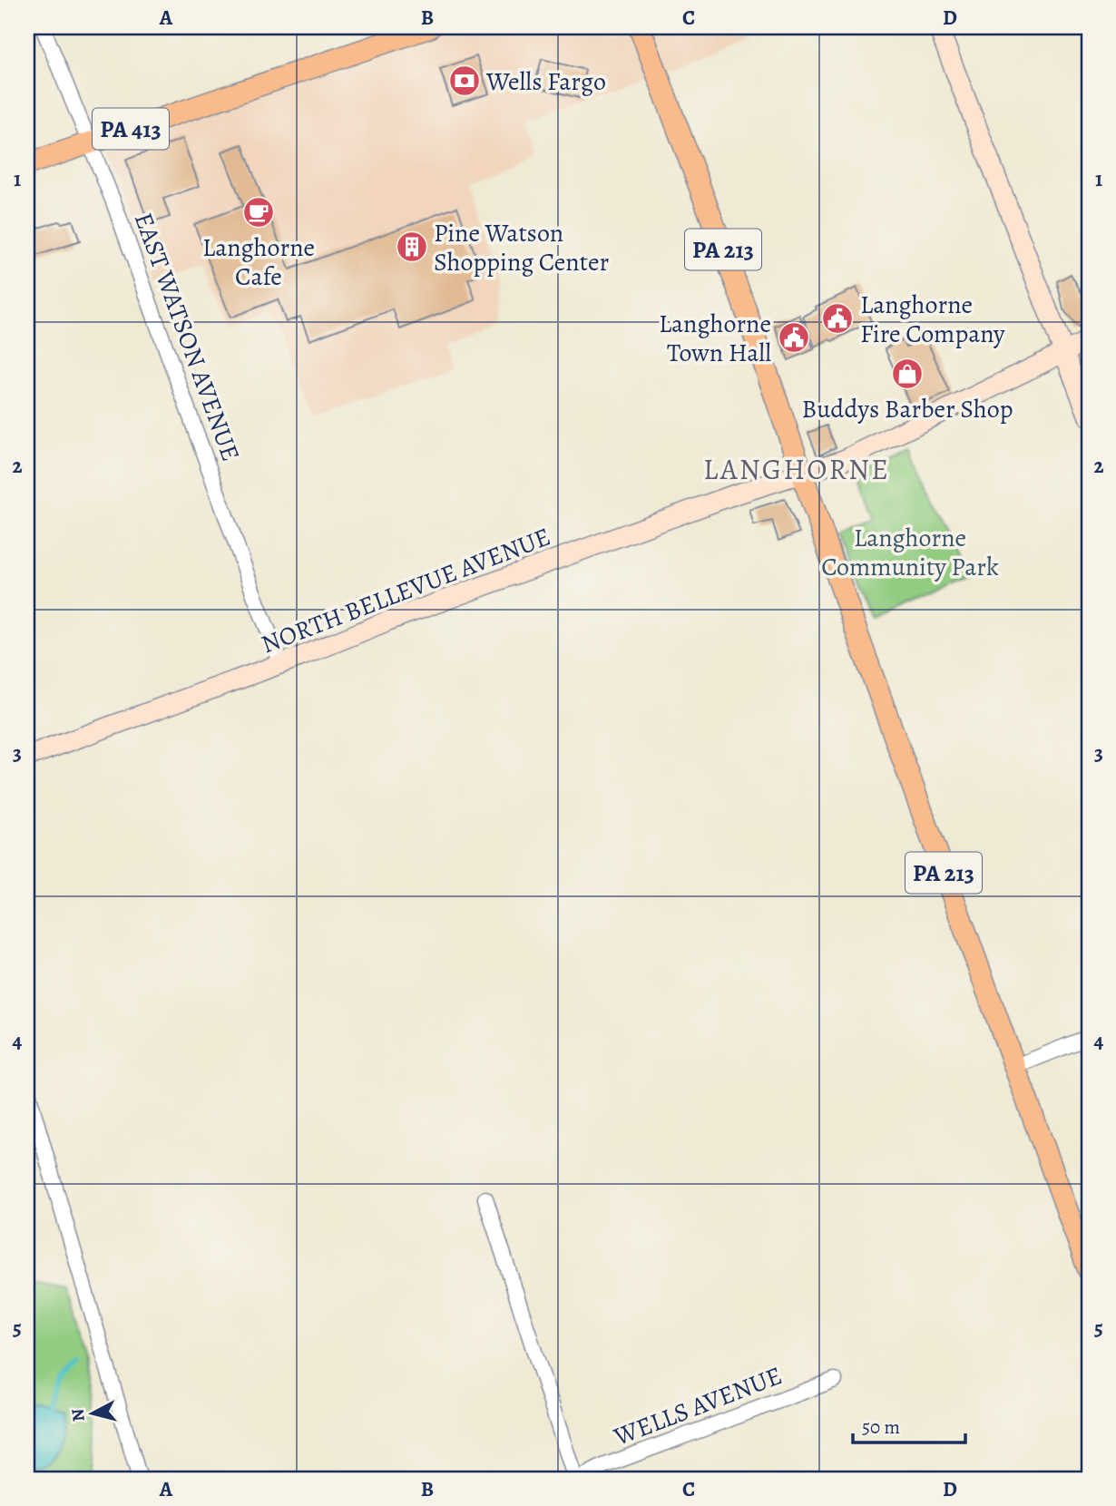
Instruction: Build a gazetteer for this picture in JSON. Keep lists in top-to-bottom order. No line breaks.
{"streets":{"main road":["PA 413","PA 213"],"street":["EAST WATSON AVENUE","NORTH BELLEVUE AVENUE","WELLS AVENUE"]},"crossings":[["PA 413","EAST WATSON AVENUE"],["PA 213","NORTH BELLEVUE AVENUE"],["EAST WATSON AVENUE","NORTH BELLEVUE AVENUE"]],"districts":["LANGHORNE"],"parks":["Langhorne Community Park"],"places":{"bank":["Wells Fargo"],"cafe":["Langhorne Cafe"],"building":["Pine Watson Shopping Center"],"public building":["Langhorne Fire Company","Langhorne Town Hall"],"shop":["Buddys Barber Shop"]},"scale_bar":"50 m","north":"left","grid":{"columns":["A","B","C","D"],"rows":["1","2","3","4","5"]}}
